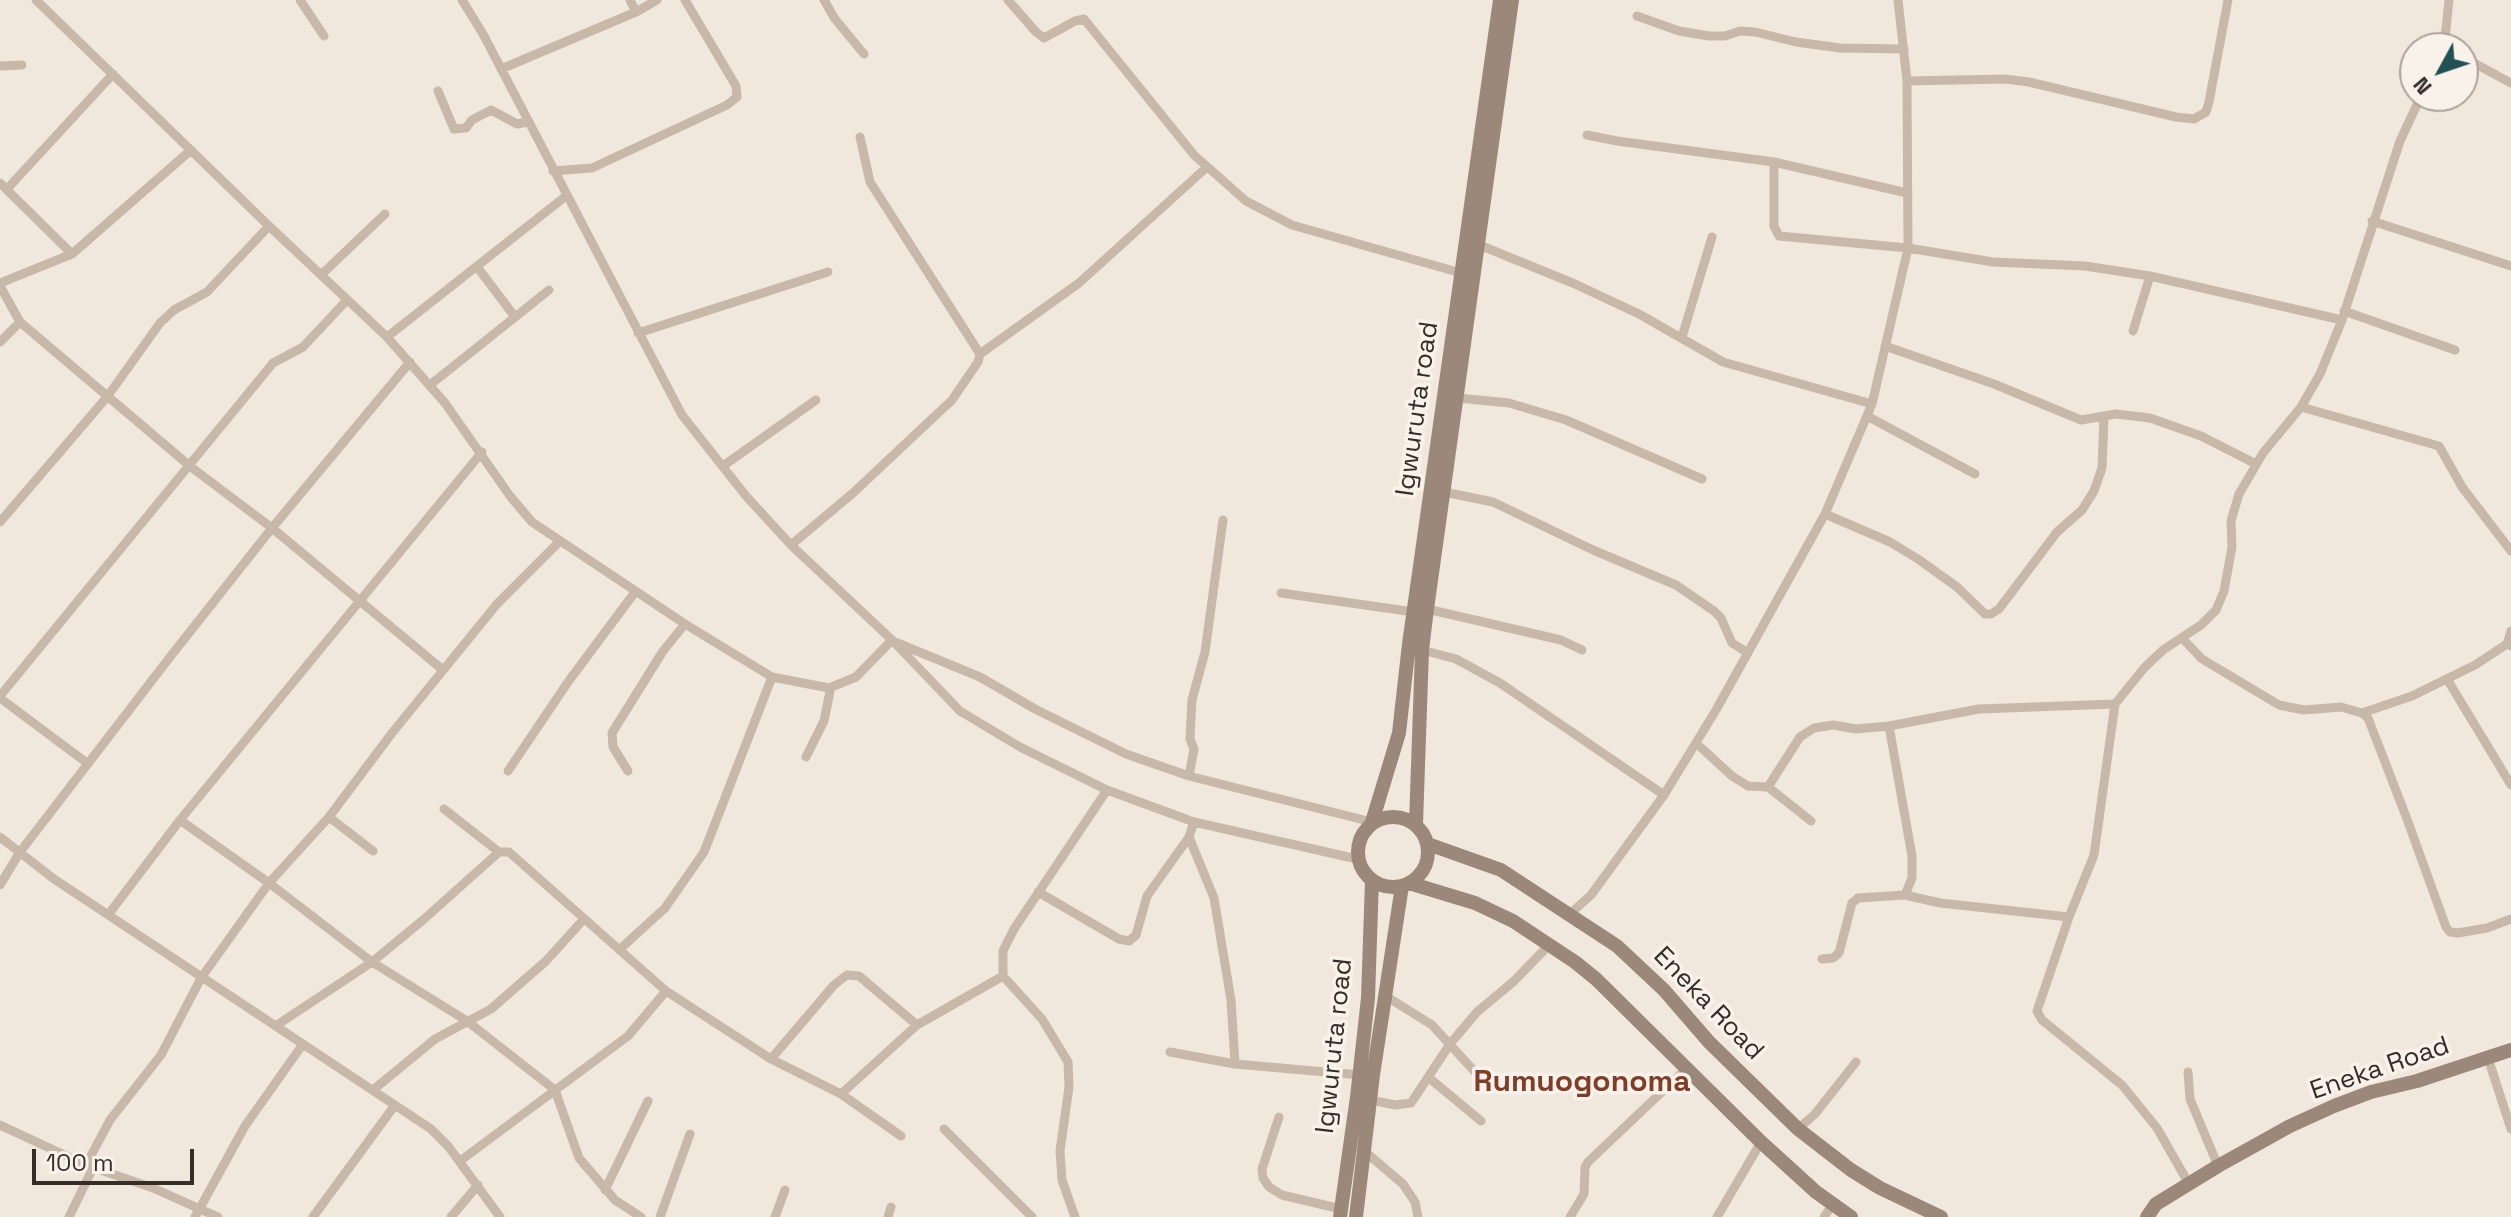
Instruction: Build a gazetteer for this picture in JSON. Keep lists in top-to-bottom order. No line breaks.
{"streets":{"main road":["Igwuruta road","Eneka Road"]},"crossings":[["Igwuruta road","Eneka Road"]],"districts":["Rumuogonoma"],"scale_bar":"100 m","north":"bottom left"}
